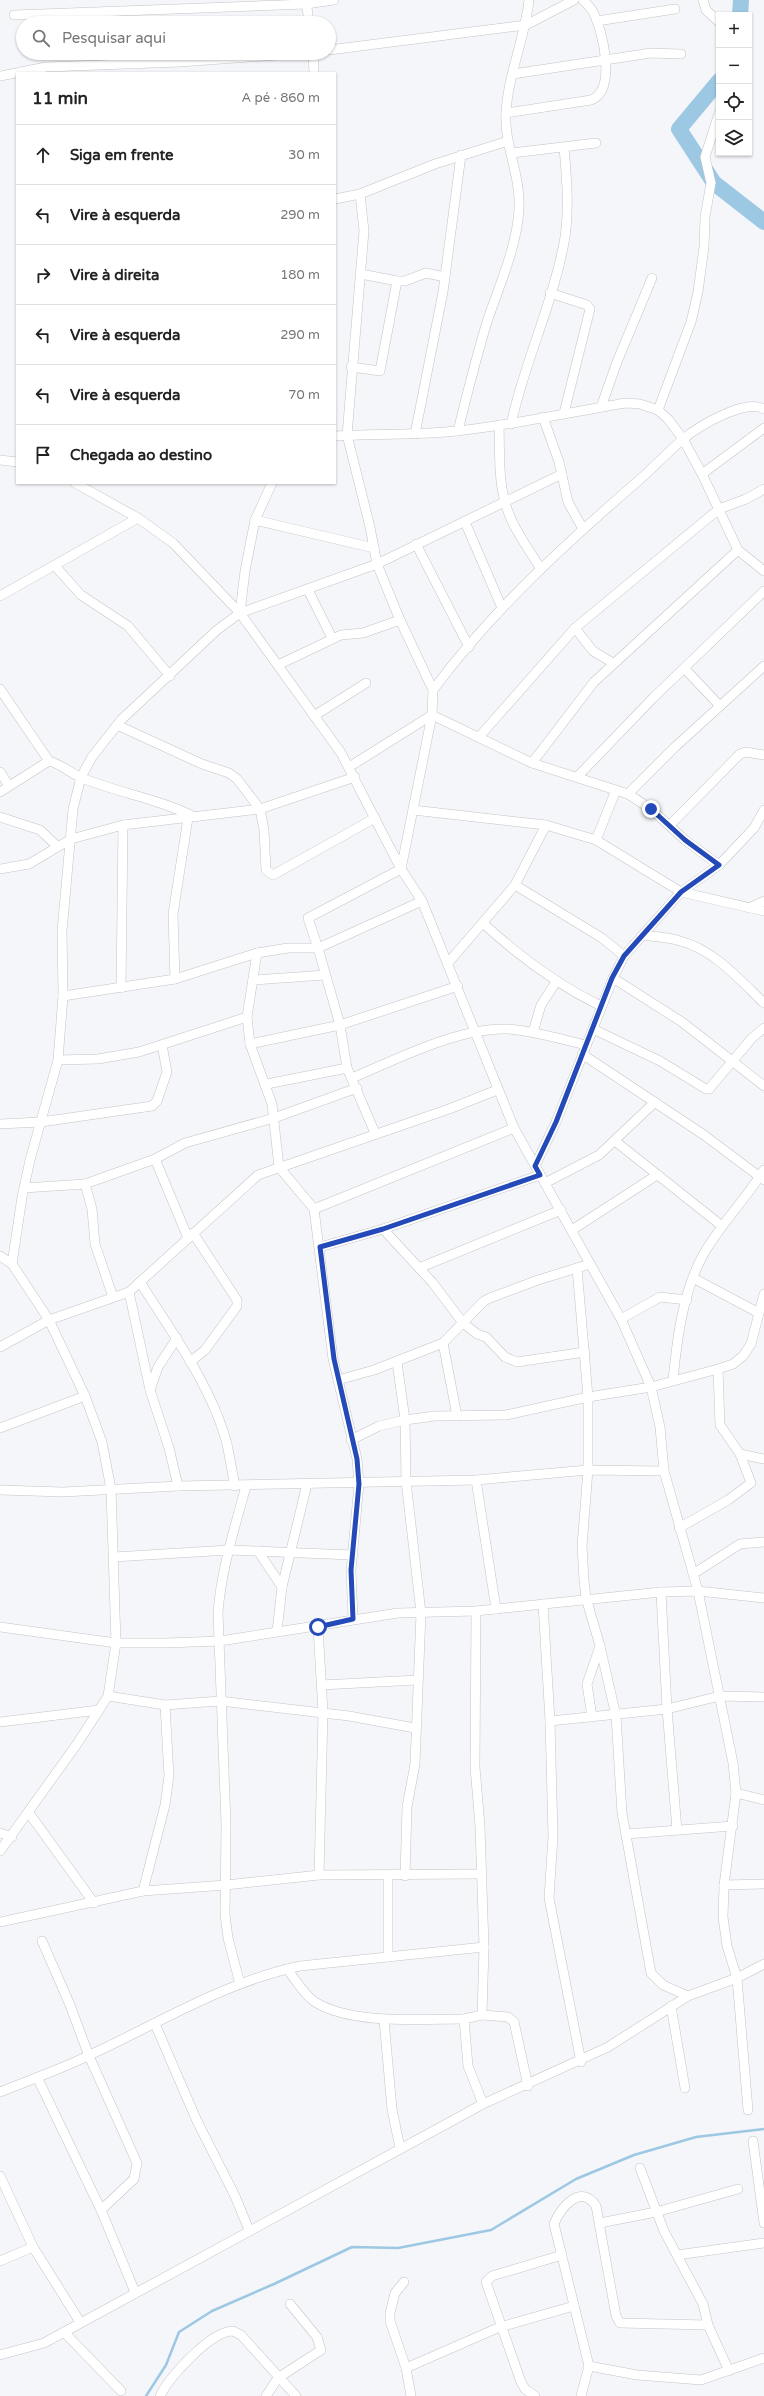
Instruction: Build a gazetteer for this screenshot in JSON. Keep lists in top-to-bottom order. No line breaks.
{"page":{"map_buttons":["+","−"],"search":"Pesquisar aqui","heading":["11 min","A pé · 860 m"],"list":[["Siga em frente","30 m"],["Vire à esquerda","290 m"],["Vire à direita","180 m"],["Vire à esquerda","290 m"],["Vire à esquerda","70 m"],"Chegada ao destino"]}}
